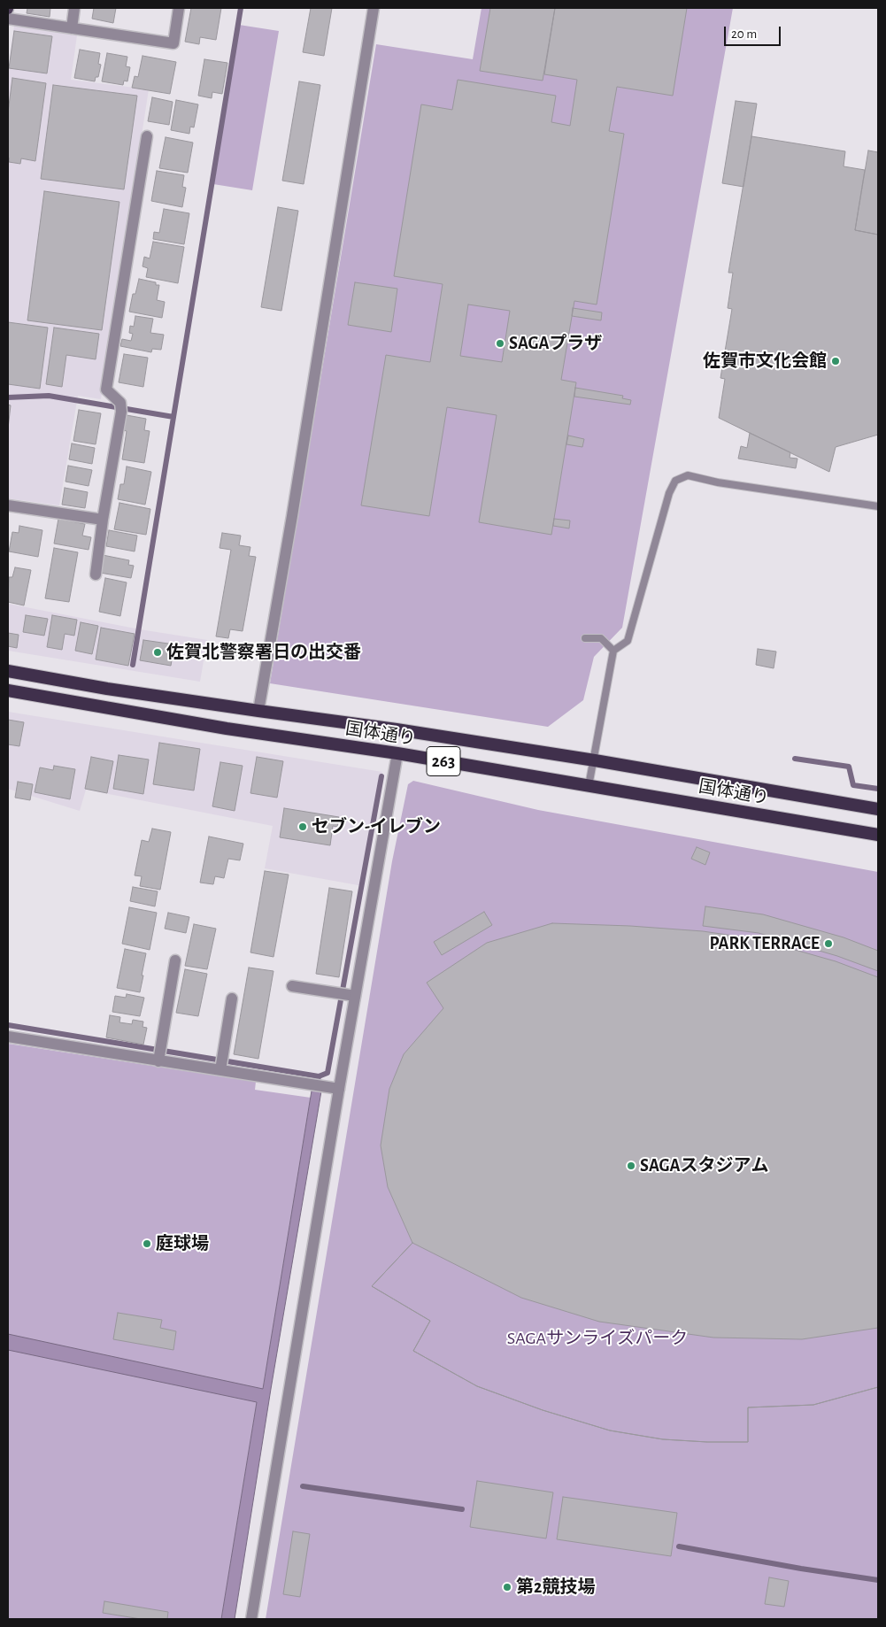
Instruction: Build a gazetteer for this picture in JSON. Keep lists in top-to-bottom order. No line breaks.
{"streets":{"highway":["国体通り","263"]},"parks":["SAGAサンライズパーク"],"places":["SAGAプラザ","佐賀市文化会館","佐賀北警察署日の出交番","セブン-イレブン","PARK TERRACE","SAGAスタジアム","庭球場","第2競技場"],"scale_bar":"20 m"}
